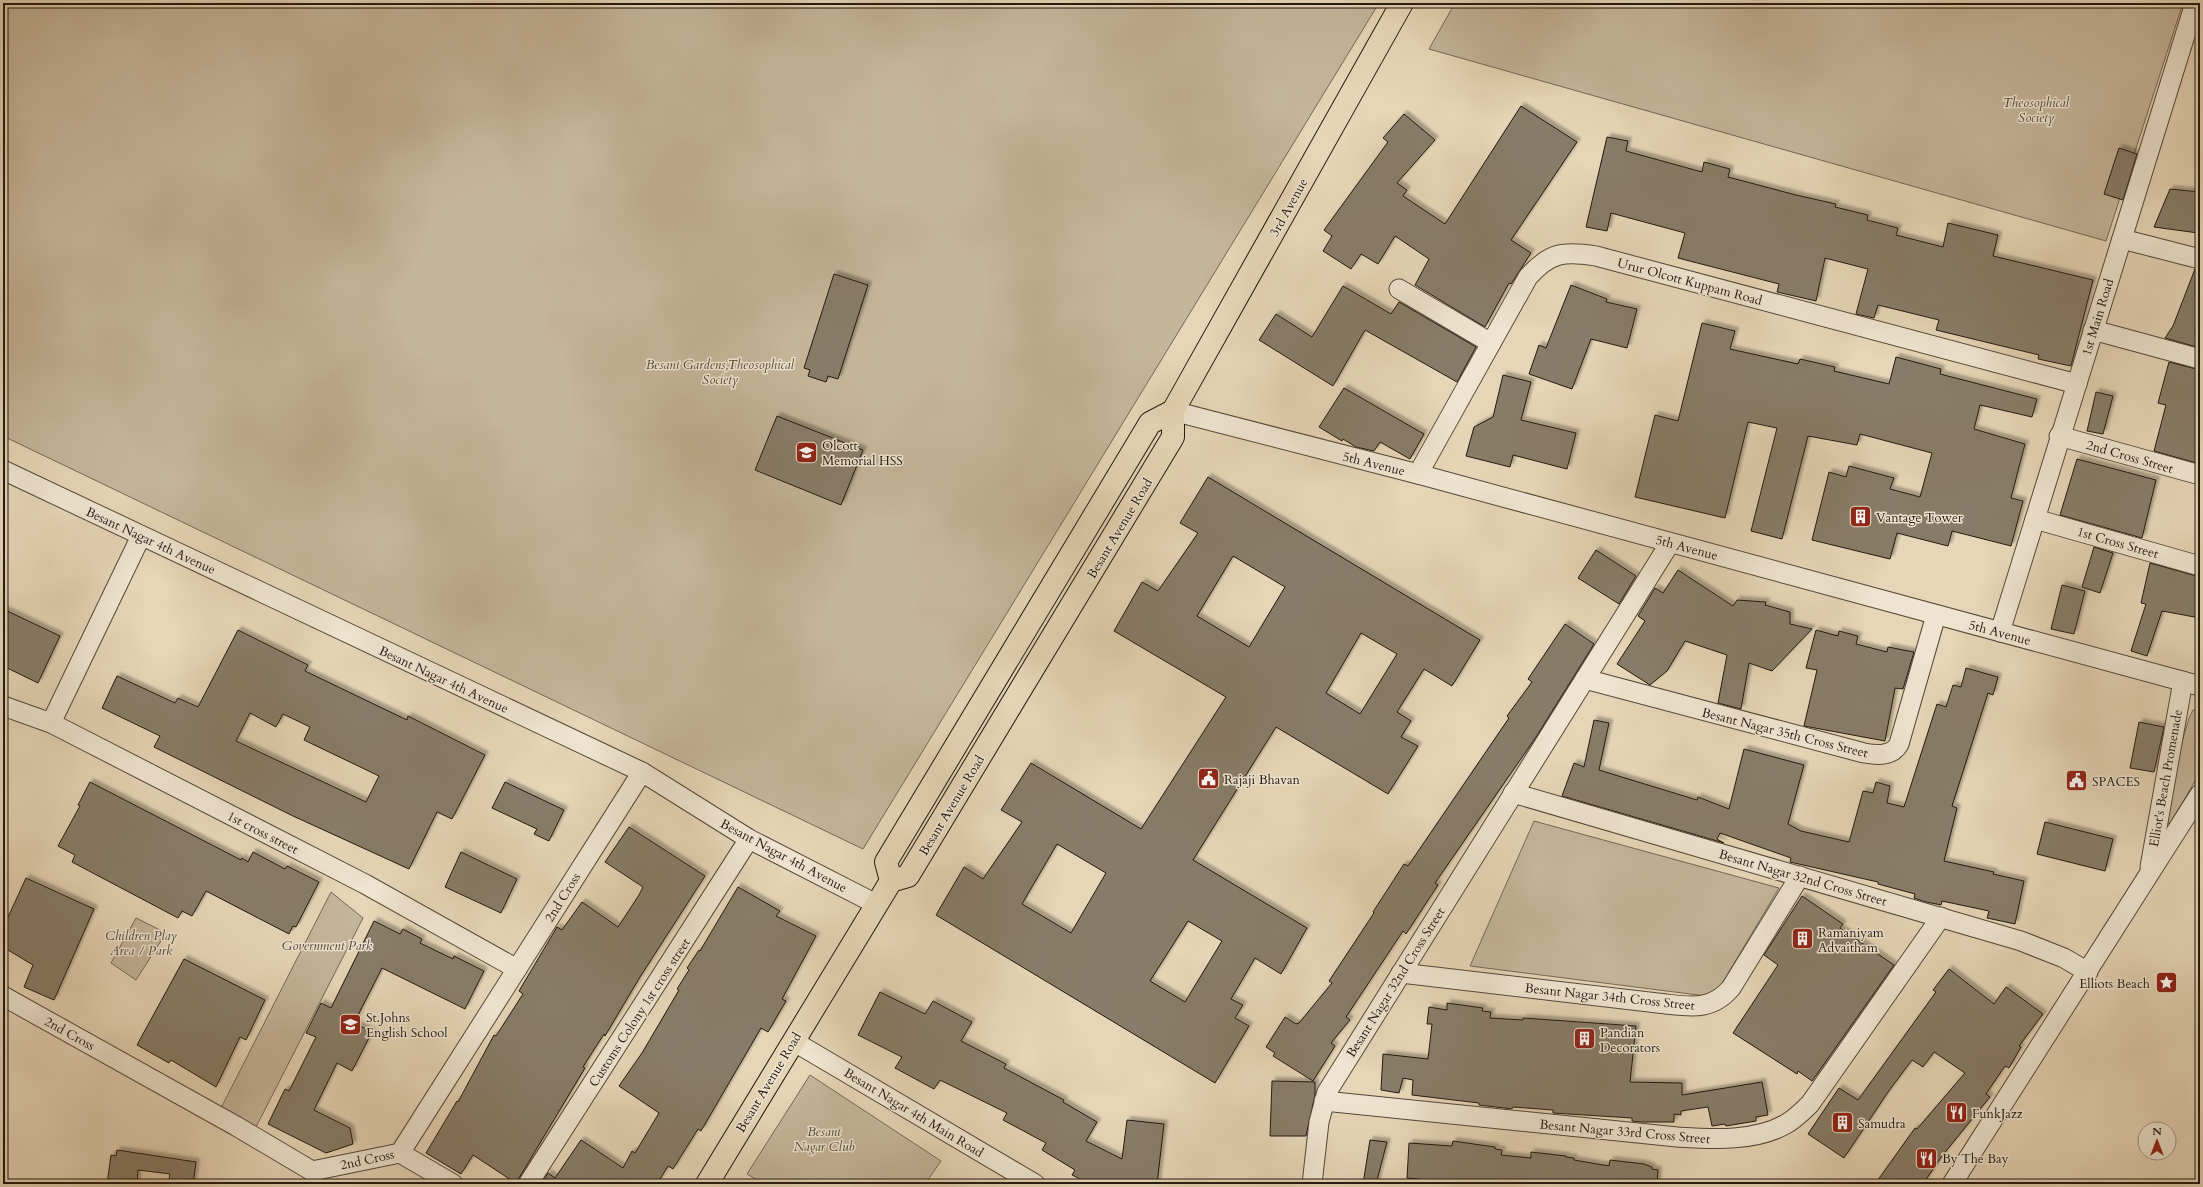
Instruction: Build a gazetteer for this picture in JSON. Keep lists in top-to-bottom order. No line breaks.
{"streets":{"main road":["3rd Avenue","Besant Avenue Road"],"street":["Urur Olcott Kuppam Road","1st Main Road","2nd Cross Street","5th Avenue","Besant Nagar 4th Avenue","1st Cross Street","Besant Nagar 35th Cross Street","Elliot's Beach Promenade","1st cross street","Besant Nagar 32nd Cross Street","2nd Cross","Besant Nagar 34th Cross Street","Customs Colony 1st cross street","Besant Nagar 4th Main Road","Besant Nagar 33rd Cross Street"]},"crossings":[["3rd Avenue","5th Avenue"],["3rd Avenue","Besant Avenue Road"],["Urur Olcott Kuppam Road","1st Main Road"],["Urur Olcott Kuppam Road","5th Avenue"],["1st Main Road","2nd Cross Street"],["1st Main Road","5th Avenue"],["1st Main Road","1st Cross Street"],["5th Avenue","Besant Avenue Road"],["5th Avenue","Besant Nagar 35th Cross Street"],["5th Avenue","Elliot's Beach Promenade"],["5th Avenue","Besant Nagar 32nd Cross Street"],["Besant Avenue Road","Besant Nagar 4th Avenue"],["Besant Avenue Road","Besant Nagar 4th Main Road"],["Besant Nagar 4th Avenue","2nd Cross"],["Besant Nagar 4th Avenue","Customs Colony 1st cross street"],["Besant Nagar 35th Cross Street","Besant Nagar 32nd Cross Street"],["Elliot's Beach Promenade","Besant Nagar 32nd Cross Street"],["1st cross street","2nd Cross"],["Besant Nagar 32nd Cross Street","Besant Nagar 34th Cross Street"],["Besant Nagar 32nd Cross Street","Besant Nagar 33rd Cross Street"]],"parks":["Theosophical Society","Besant Gardens,Theosophical Society","Children Play Area / Park","Government Park","Besant Nagar Club"],"places":{"school or university":["Olcott Memorial HSS","St.Johns English School"],"building":["Vantage Tower","Ramaniyam Advaitham","Pandian Decorators","Samudra"],"public building":["Rajaji Bhavan","SPACES"],"place":["Elliots Beach"],"restaurant":["FunkJazz","By The Bay"]},"north":"top"}
